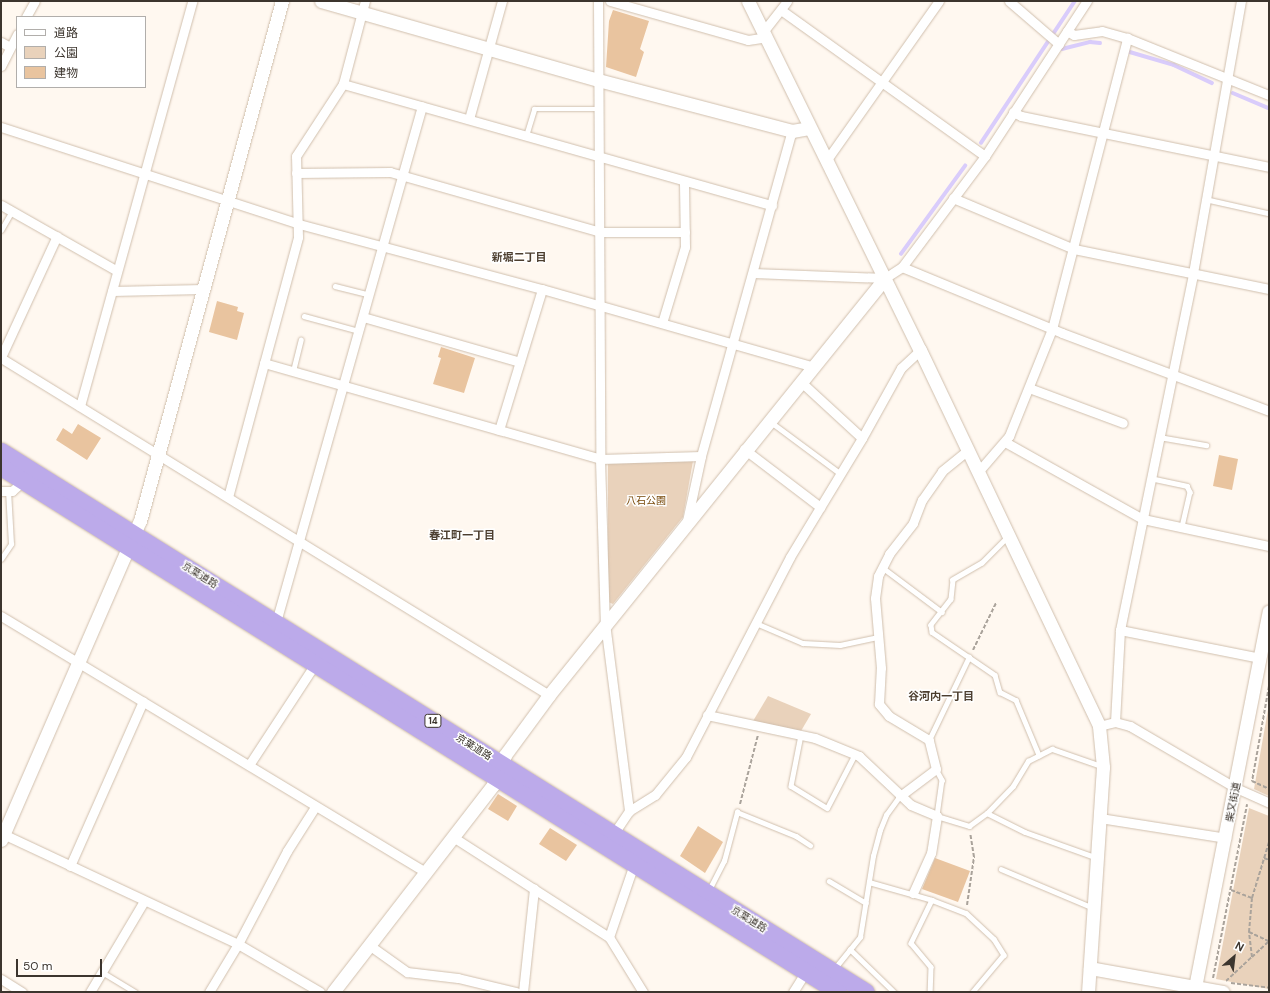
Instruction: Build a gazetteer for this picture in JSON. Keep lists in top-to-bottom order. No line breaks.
{"streets":{"highway":["京葉道路","14"],"street":["柴又街道"]},"districts":["新堀二丁目","春江町一丁目","谷河内一丁目"],"parks":["八石公園"],"legend":["道路","公園","建物"],"scale_bar":"50 m","north":"top right"}
